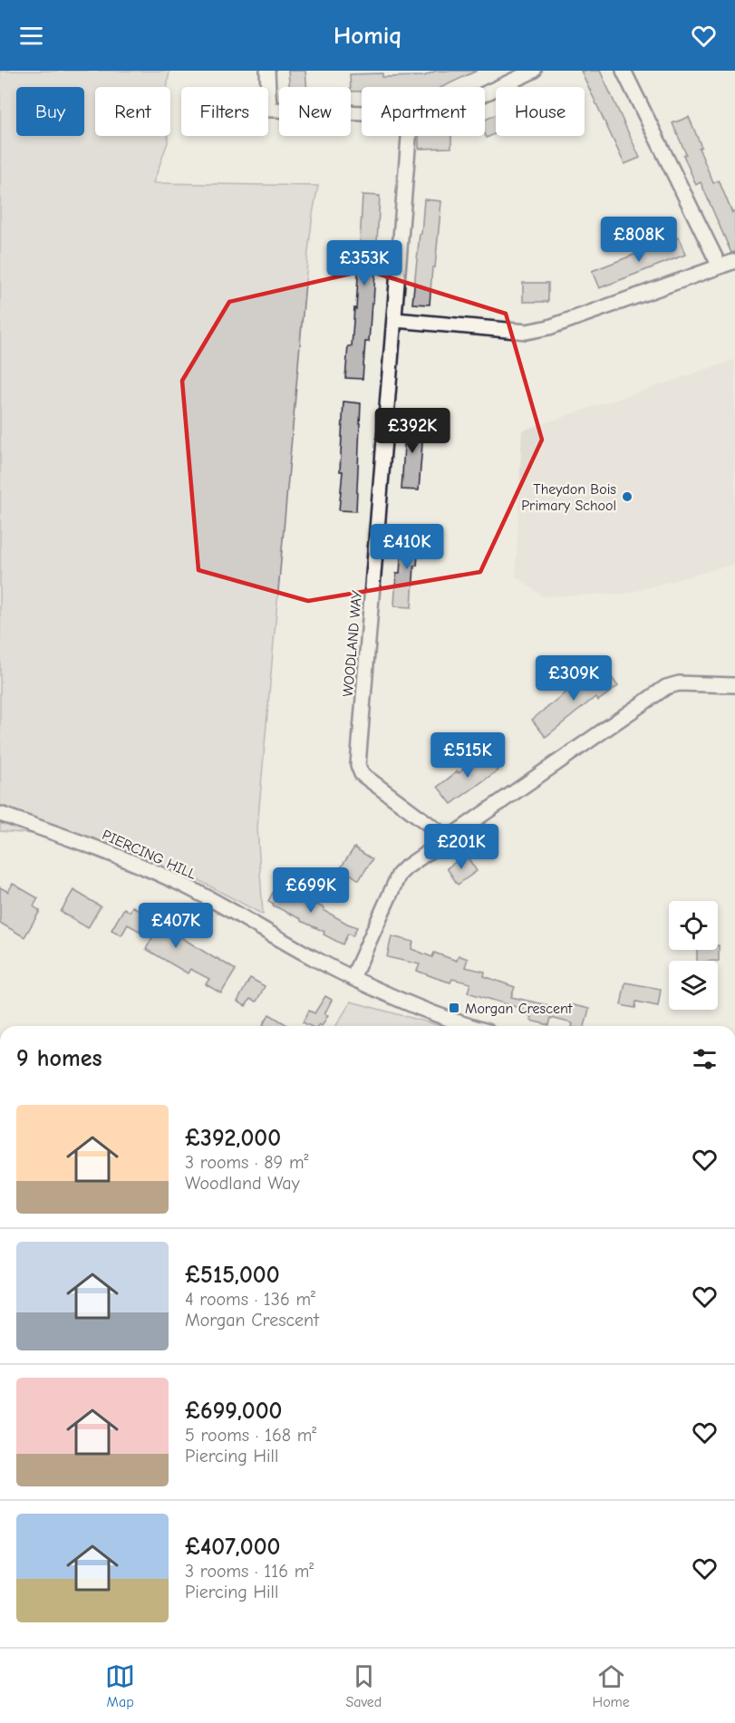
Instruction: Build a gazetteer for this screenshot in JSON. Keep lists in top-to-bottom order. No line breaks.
{"streets":{"street":["WOODLAND WAY","PIERCING HILL"]},"places":{"other":["Theydon Bois Primary School"],"transit":["Morgan Crescent"]},"page":{"header":"Homiq","chip":["Buy","Rent","Filters","New","Apartment","House"],"price":["£808K","£353K","£392K","£410K","£309K","£515K","£201K","£699K","£407K"],"heading":"9 homes","list":[{"name":"£392,000","note":"3 rooms · 89 m² · Woodland Way"},{"name":"£515,000","note":"4 rooms · 136 m² · Morgan Crescent"},{"name":"£699,000","note":"5 rooms · 168 m² · Piercing Hill"},{"name":"£407,000","note":"3 rooms · 116 m² · Piercing Hill"}],"tabs":["Map","Saved","Home"]}}
